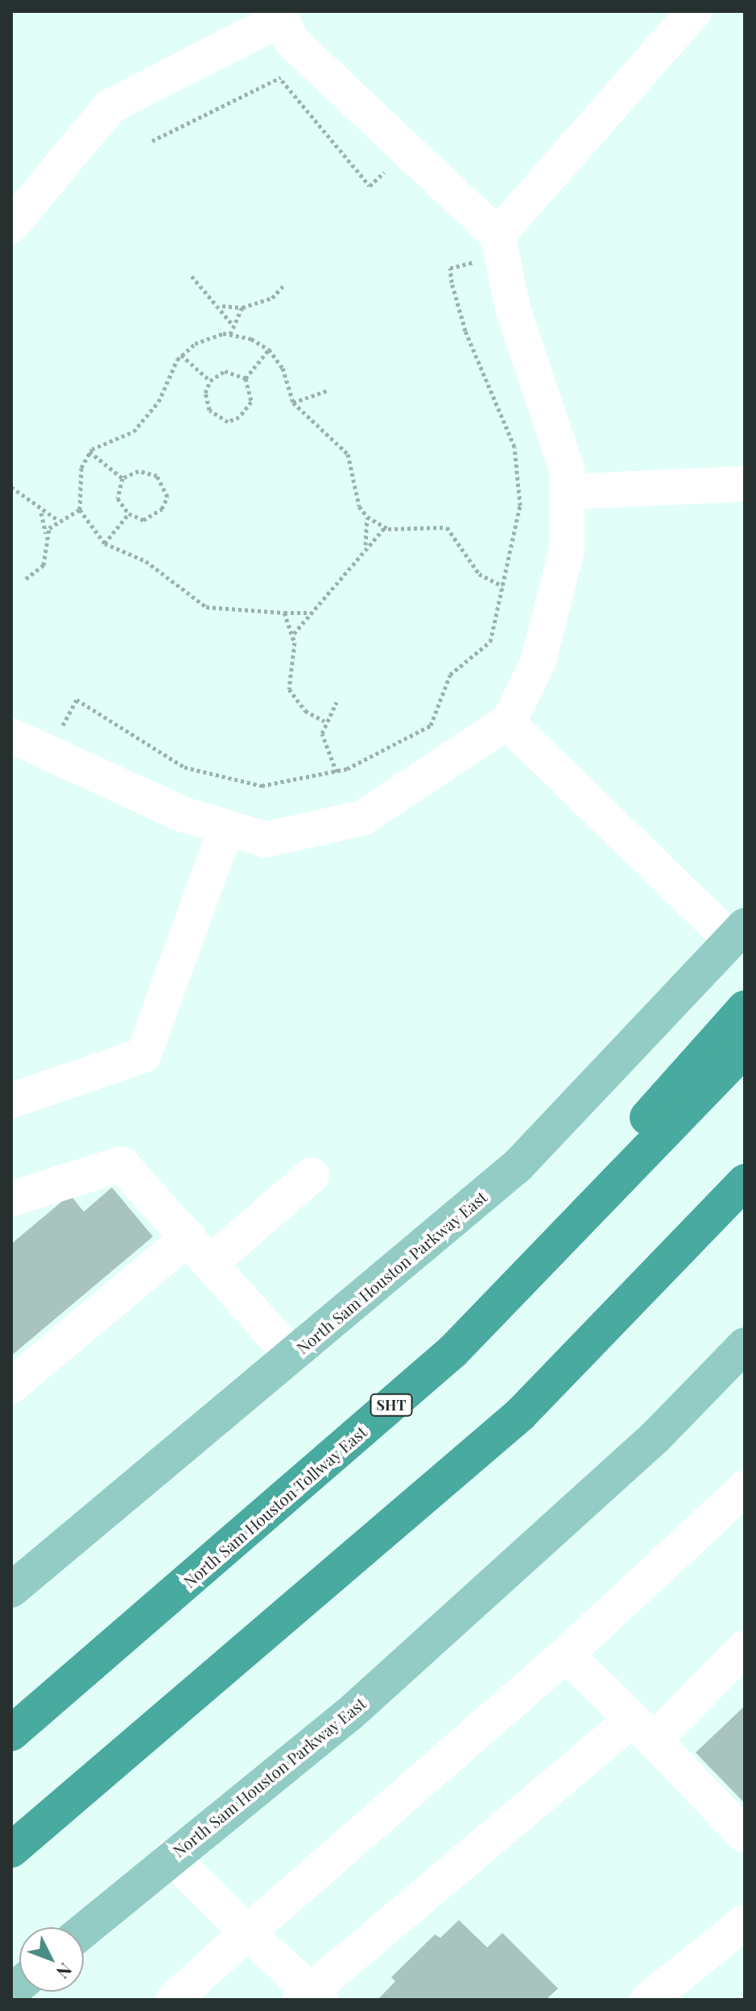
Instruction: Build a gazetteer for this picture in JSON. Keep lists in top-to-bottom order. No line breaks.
{"streets":{"highway":["SHT","North Sam Houston Tollway East"],"main road":["North Sam Houston Parkway East"]},"north":"bottom right"}
